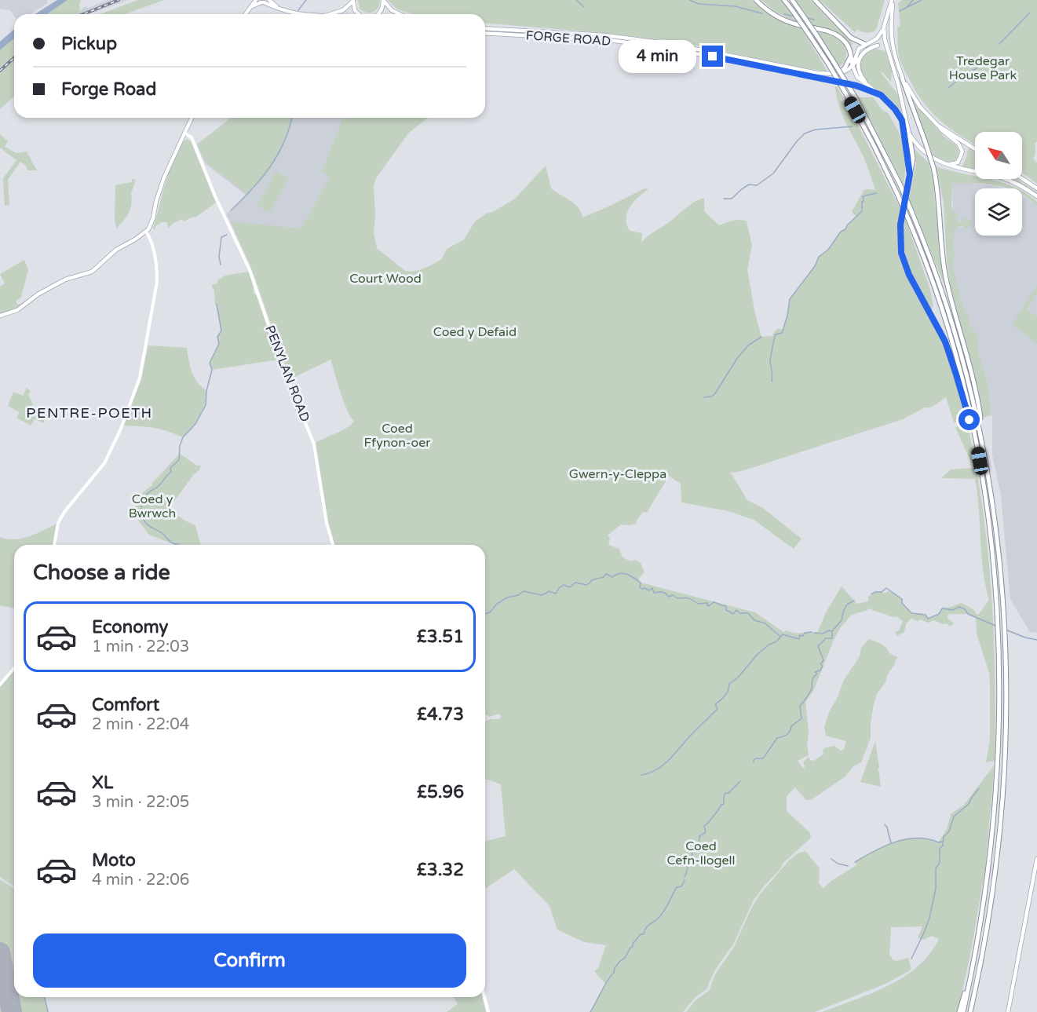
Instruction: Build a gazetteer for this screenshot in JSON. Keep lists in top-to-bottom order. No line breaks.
{"streets":{"main road":["FORGE ROAD"],"street":["PENYLAN ROAD"]},"districts":["PENTRE-POETH"],"parks":["Tredegar House Park","Court Wood","Coed y Defaid","Coed Ffynon-oer","Gwern-y-Cleppa","Coed y Bwrwch","Coed Cefn-llogell"],"north":"top left","page":{"banner":["Pickup","Forge Road"],"bubble":"4 min","heading":"Choose a ride","list":[{"name":"Economy","note":"1 min · 22:03","value":"£3.51"},{"name":"Comfort","note":"2 min · 22:04","value":"£4.73"},{"name":"XL","note":"3 min · 22:05","value":"£5.96"},{"name":"Moto","note":"4 min · 22:06","value":"£3.32"}],"buttons":"Confirm"}}
